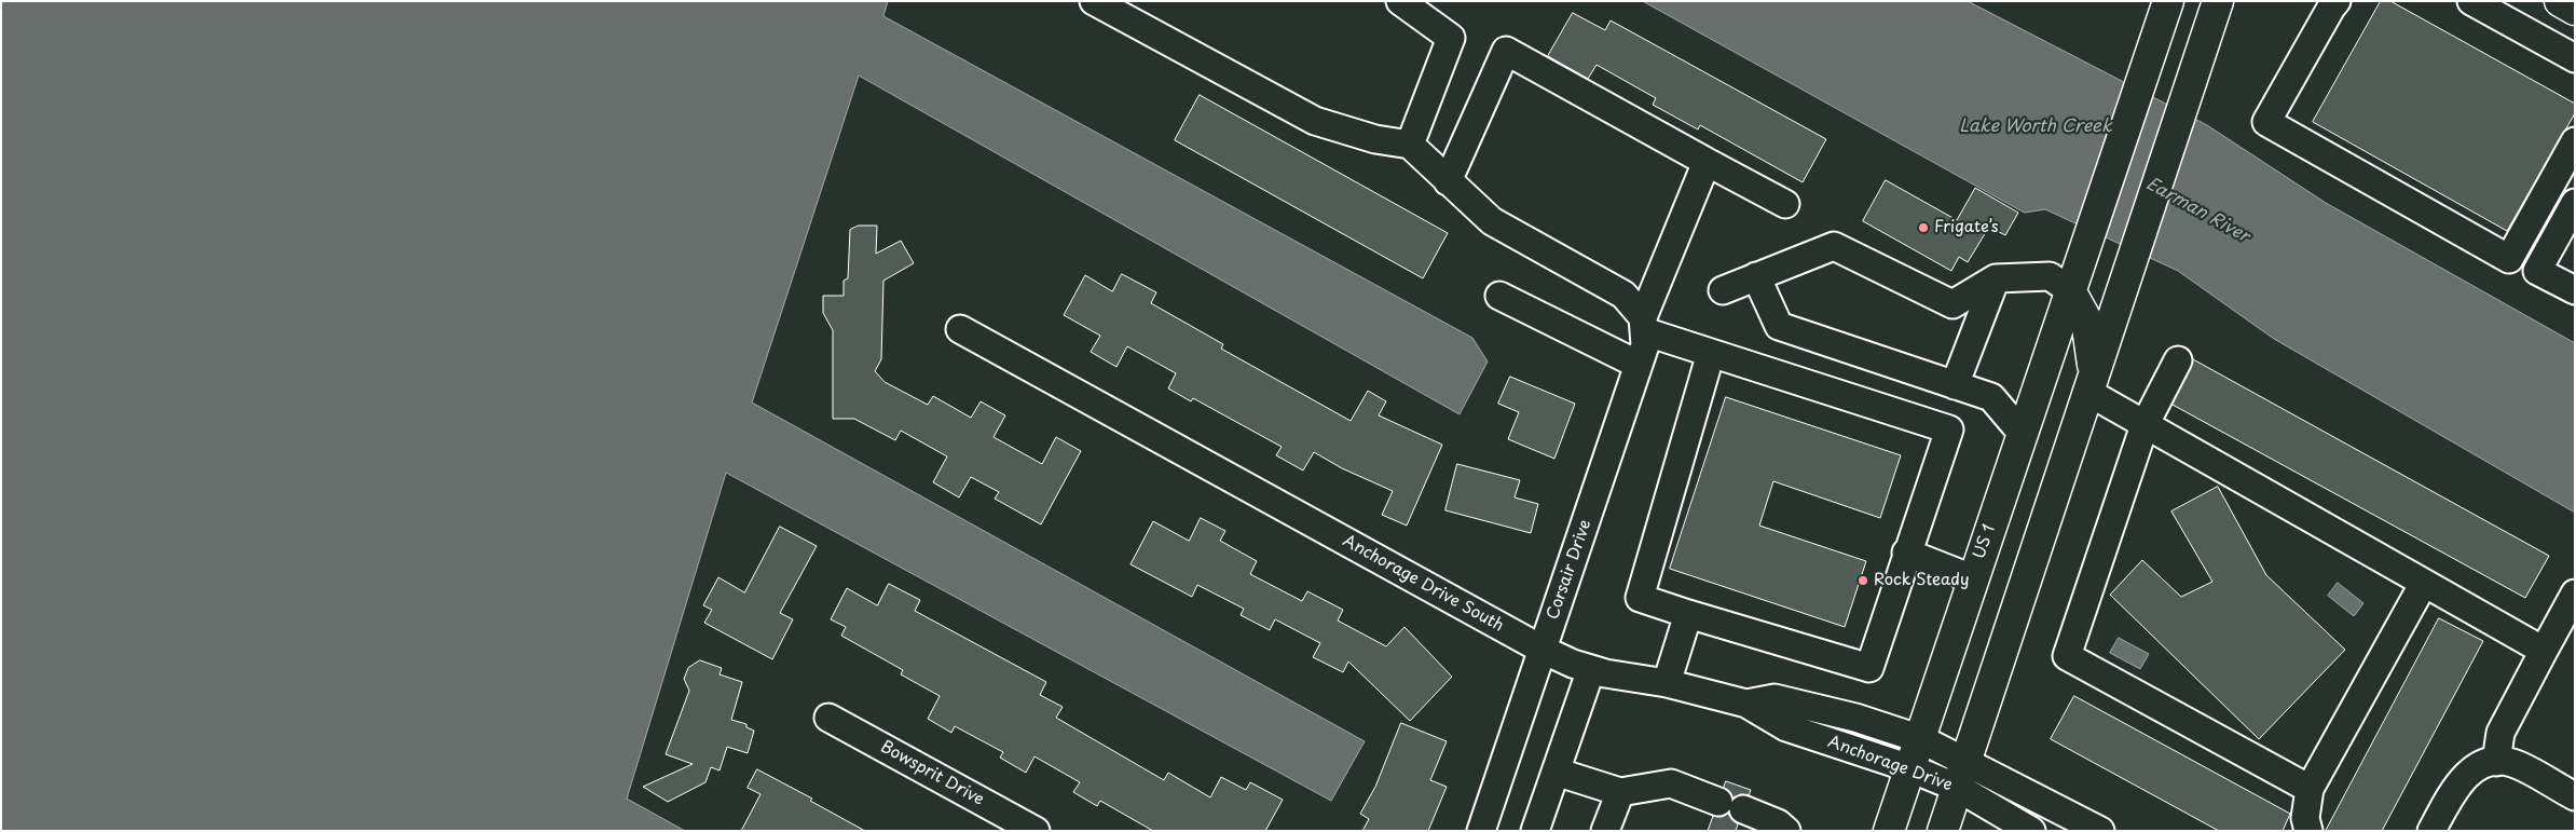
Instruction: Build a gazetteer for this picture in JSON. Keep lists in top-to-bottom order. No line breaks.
{"streets":{"main road":["US 1"],"street":["Corsair Drive","Anchorage Drive South","Anchorage Drive","Bowsprit Drive"]},"crossings":[["US 1","Anchorage Drive South"],["US 1","Anchorage Drive"],["Corsair Drive","Anchorage Drive South"],["Anchorage Drive South","Anchorage Drive"]],"water":["Lake Worth Creek","Earman River"],"places":["Frigate’s","Rock Steady"]}
